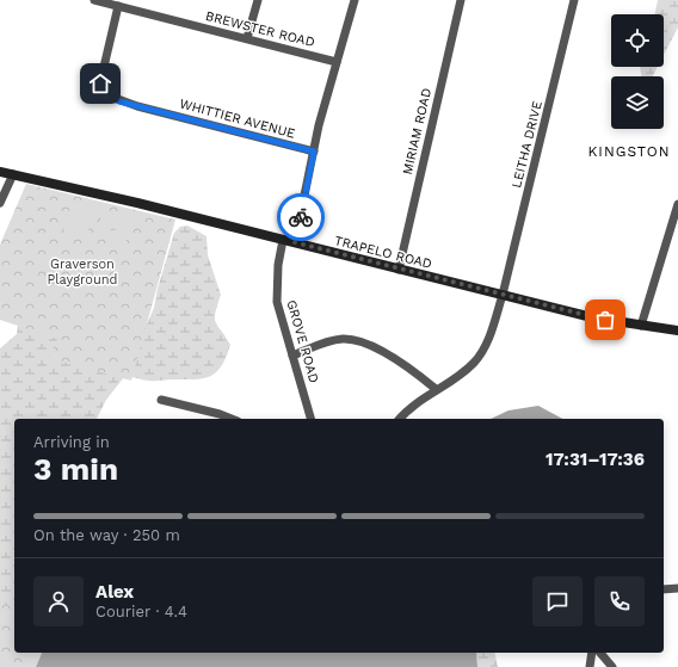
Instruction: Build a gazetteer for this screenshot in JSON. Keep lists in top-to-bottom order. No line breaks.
{"streets":{"main road":["TRAPELO ROAD"],"street":["BREWSTER ROAD","WHITTIER AVENUE","MIRIAM ROAD","LEITHA DRIVE","GROVE ROAD"]},"crossings":[["BREWSTER ROAD","WHITTIER AVENUE"],["MIRIAM ROAD","TRAPELO ROAD"],["LEITHA DRIVE","TRAPELO ROAD"],["TRAPELO ROAD","GROVE ROAD"]],"districts":["KINGSTON"],"parks":["Graverson Playground"],"page":{"heading":["3 min","Arriving in","17:31–17:36"],"panel":["Alex","Courier · 4.4"],"bar":"On the way · 250 m"}}
